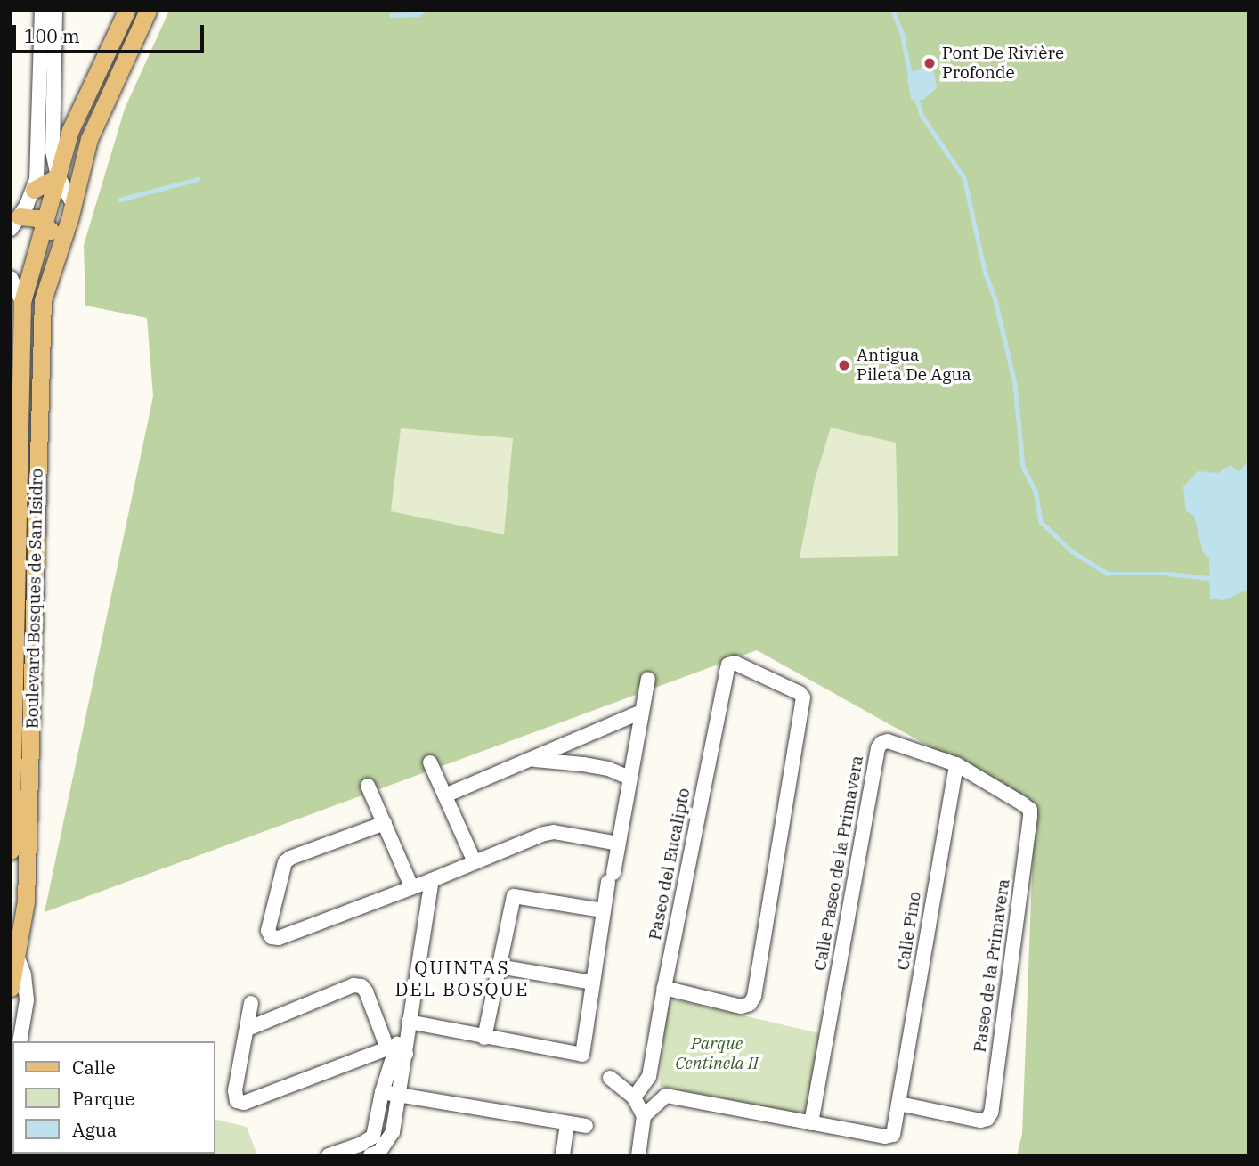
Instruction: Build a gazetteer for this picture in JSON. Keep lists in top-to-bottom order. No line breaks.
{"streets":{"main road":["Boulevard Bosques de San Isidro"],"street":["Calle Paseo de la Primavera","Paseo del Eucalipto","Calle Pino","Paseo de la Primavera"]},"crossings":[["Calle Paseo de la Primavera","Calle Pino"],["Calle Paseo de la Primavera","Paseo de la Primavera"],["Calle Pino","Paseo de la Primavera"]],"districts":["QUINTAS DEL BOSQUE"],"parks":["Parque Centinela II"],"places":["Pont De Rivière Profonde","Antigua Pileta De Agua"],"legend":["Calle","Parque","Agua"],"scale_bar":"100 m"}
